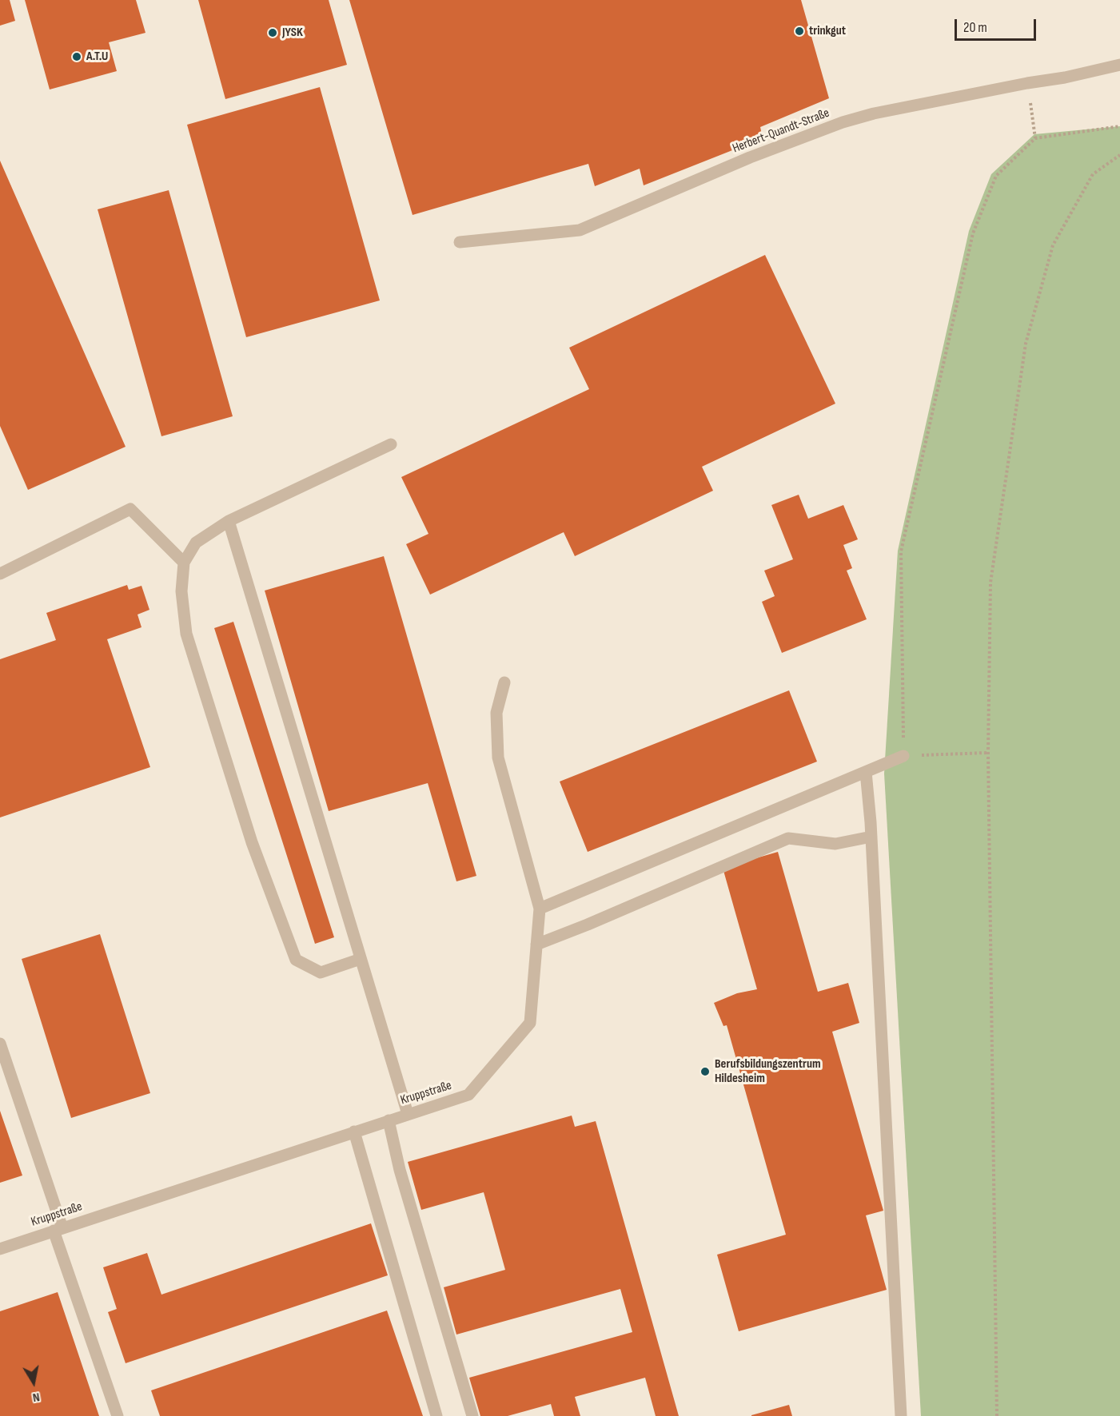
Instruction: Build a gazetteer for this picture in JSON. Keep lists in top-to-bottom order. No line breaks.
{"streets":{"street":["Herbert-Quandt-Straße","Kruppstraße"]},"places":["trinkgut","JYSK","A.T.U","Berufsbildungszentrum Hildesheim"],"scale_bar":"20 m","north":"bottom"}
